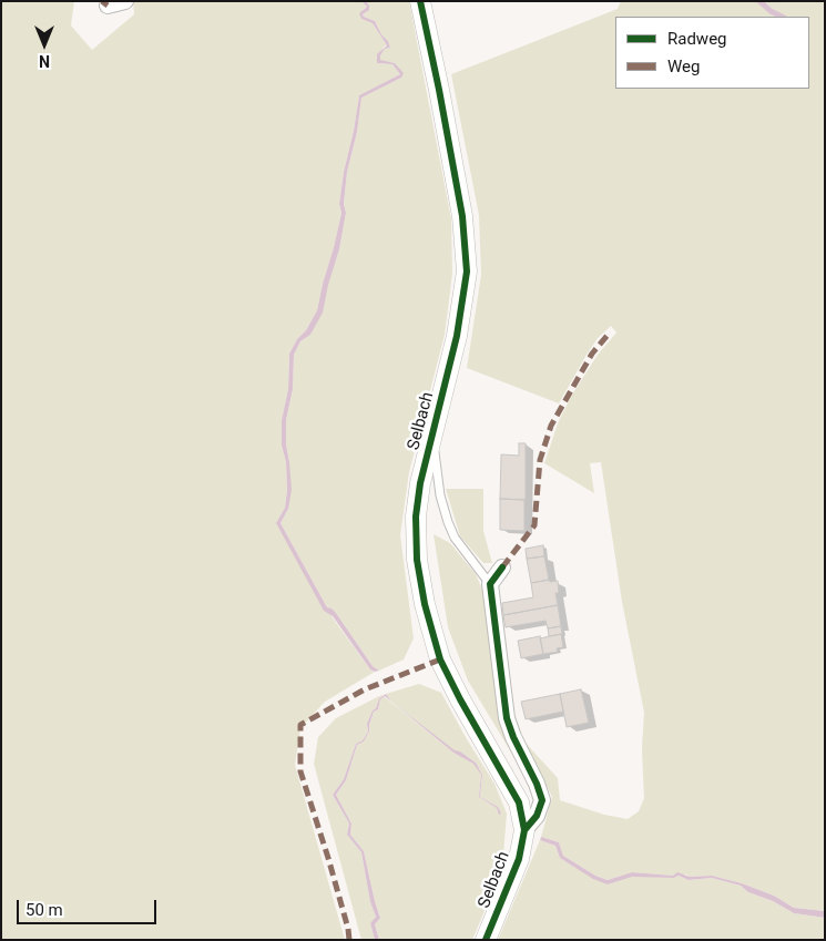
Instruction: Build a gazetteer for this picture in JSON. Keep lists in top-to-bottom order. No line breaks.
{"streets":{"street":["Selbach"]},"legend":["Radweg","Weg"],"scale_bar":"50 m","north":"bottom"}
